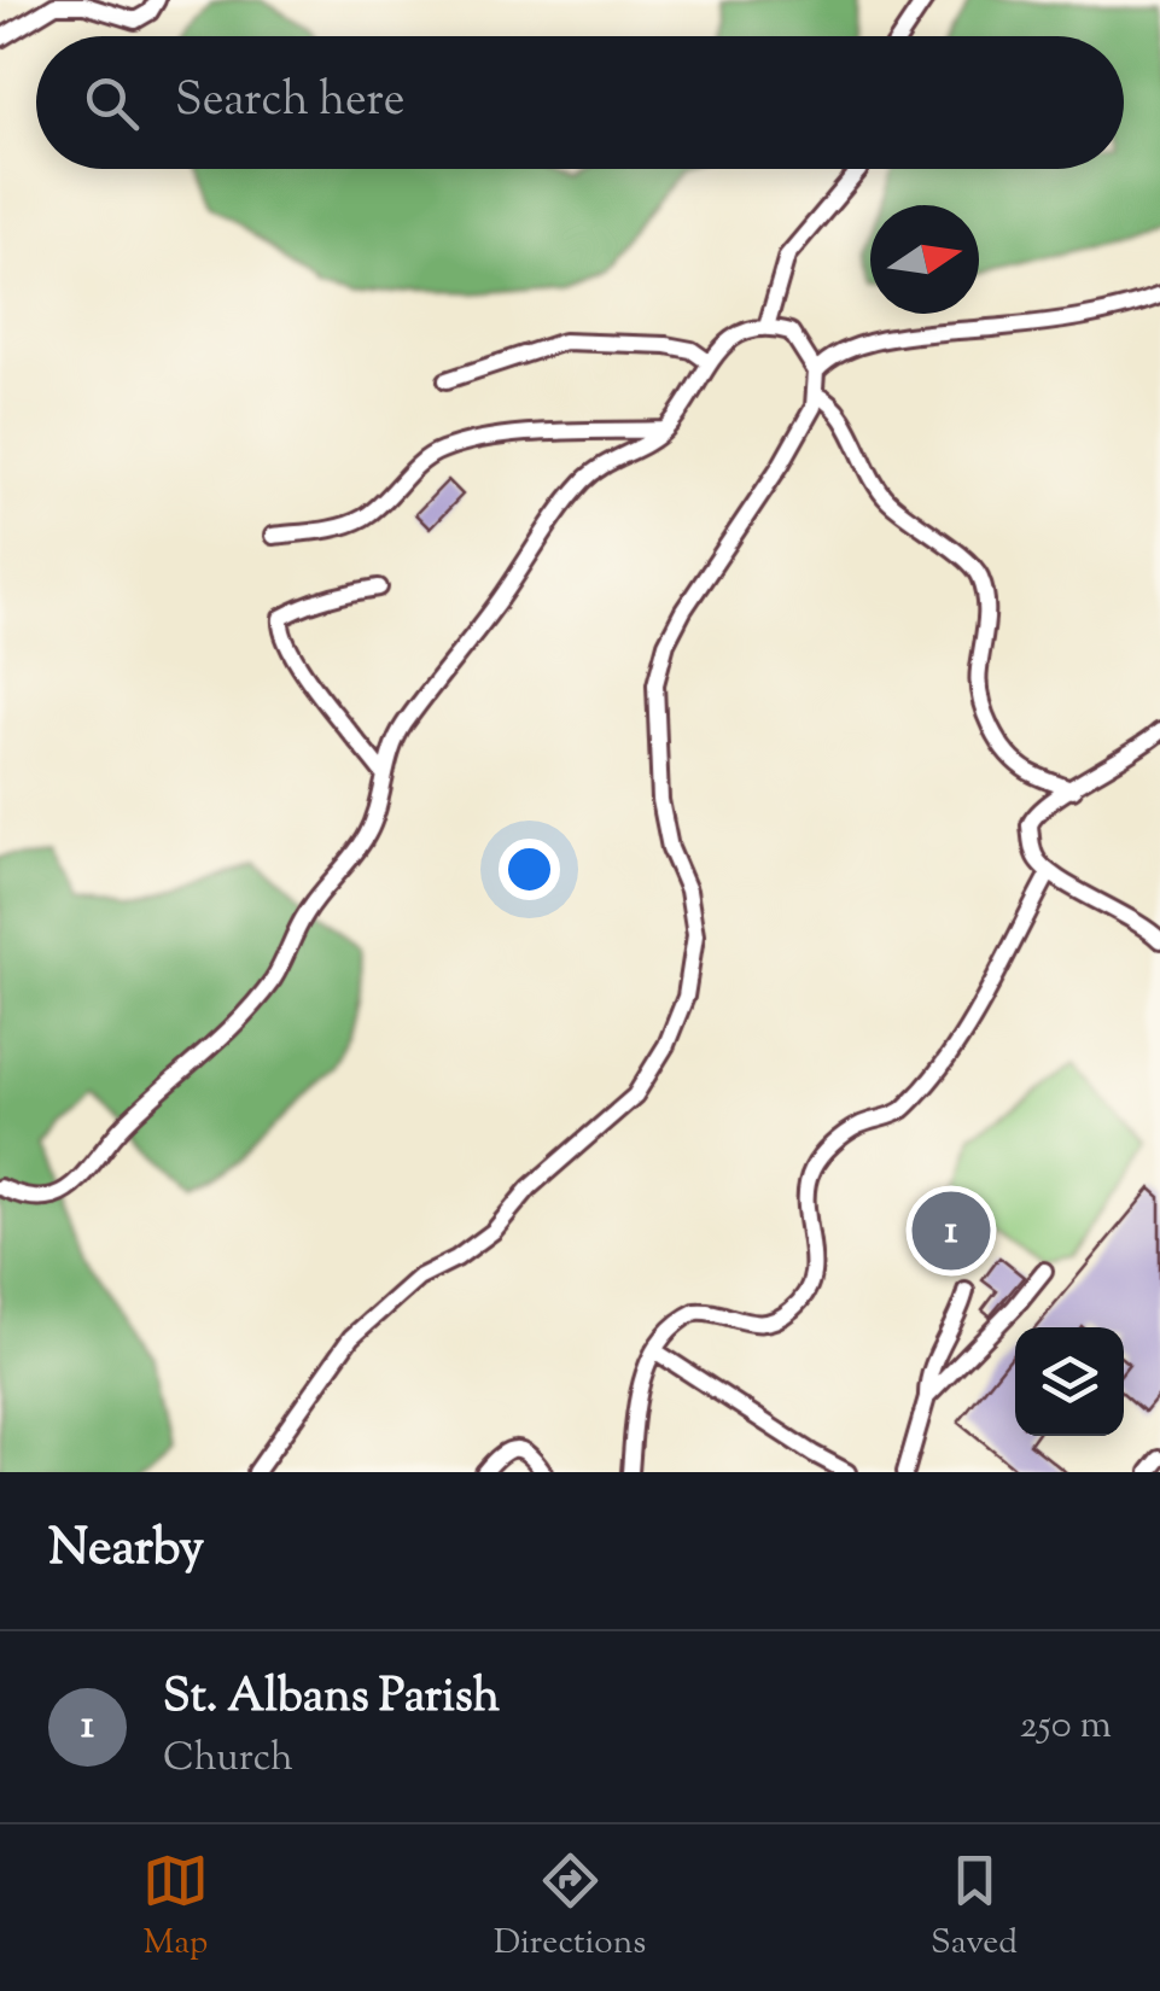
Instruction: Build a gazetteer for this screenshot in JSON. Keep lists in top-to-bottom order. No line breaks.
{"north":"right","page":{"search":"Search here","pins":"1","heading":"Nearby","list":[{"mark":"1","name":"St. Albans Parish","note":"Church","value":"250 m"}],"nav":["Map","Directions","Saved"]}}
